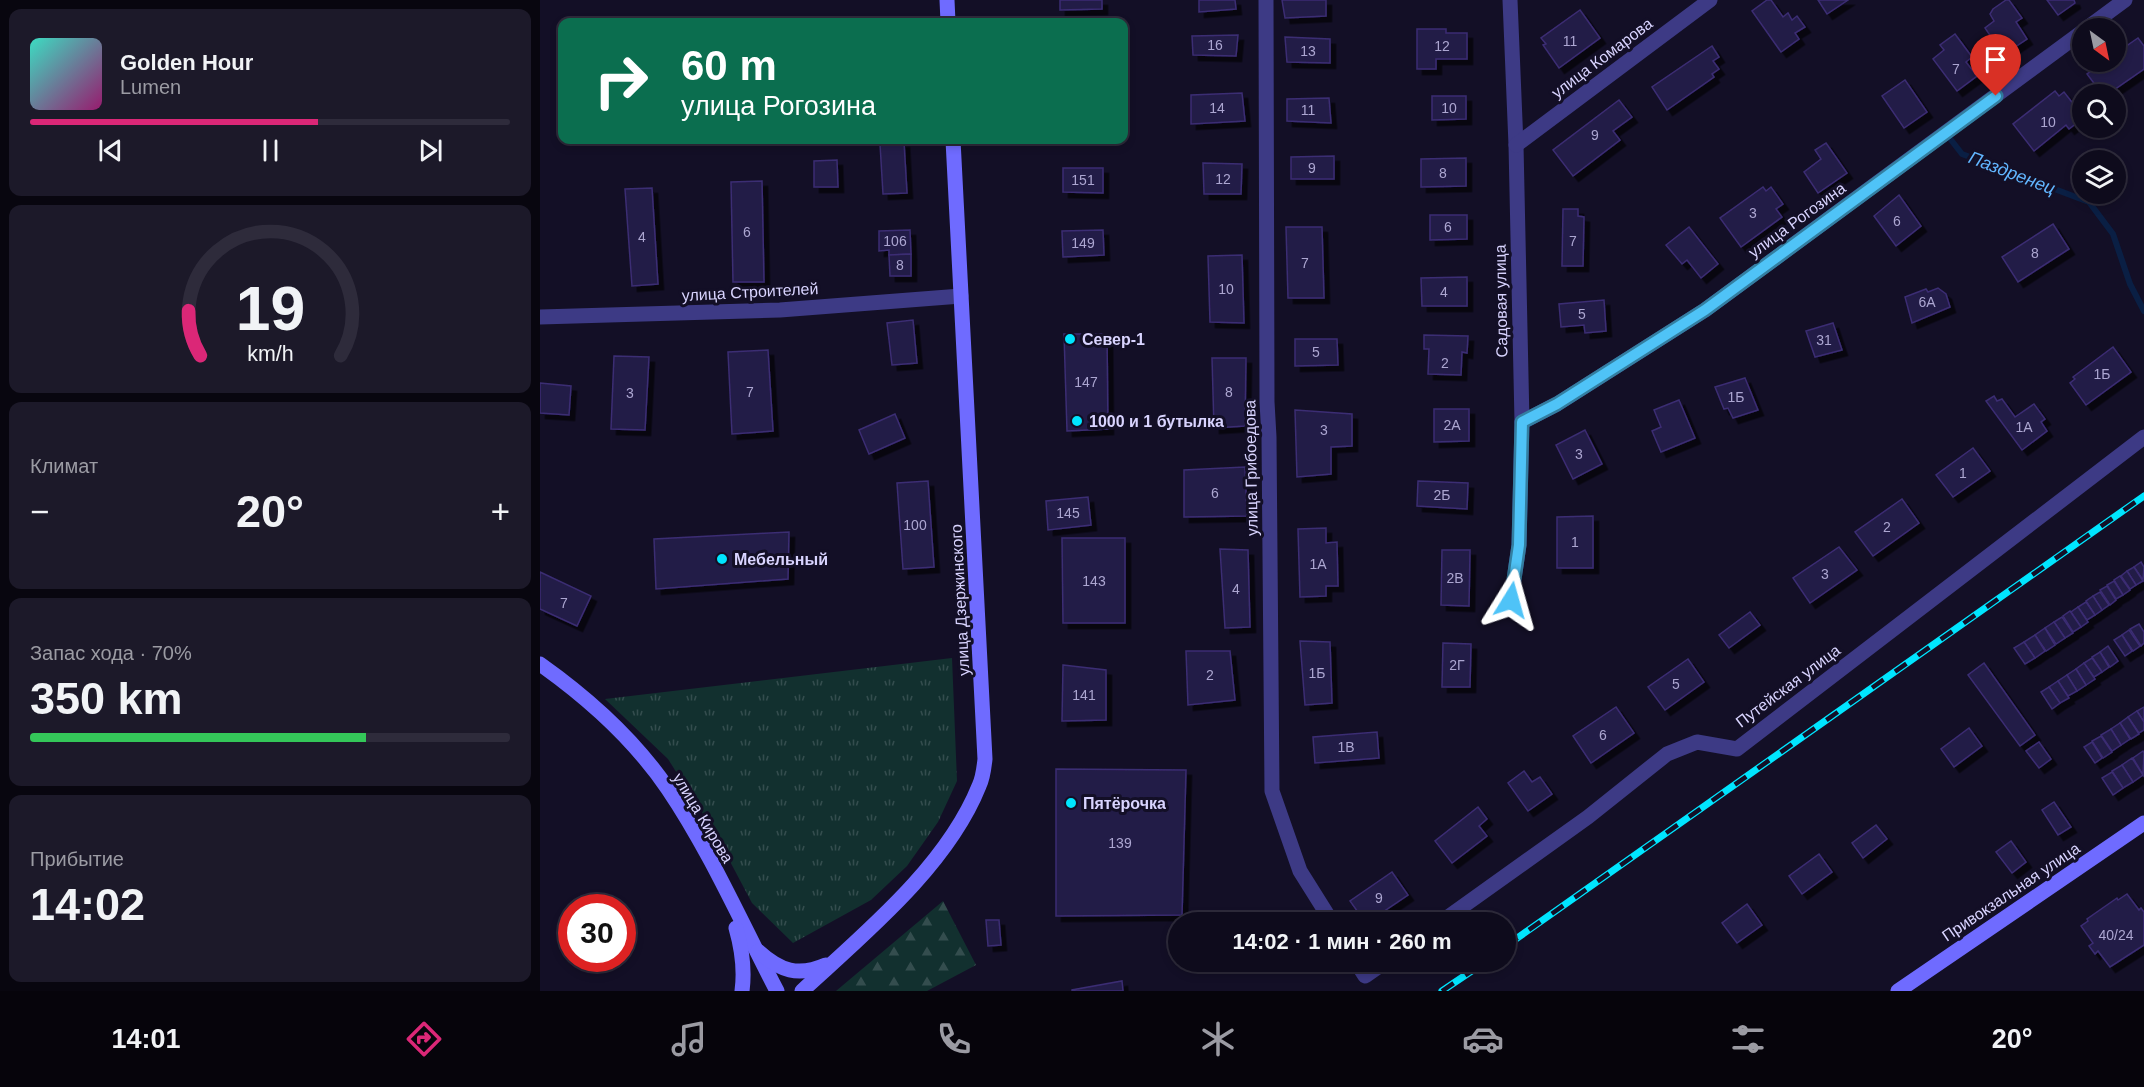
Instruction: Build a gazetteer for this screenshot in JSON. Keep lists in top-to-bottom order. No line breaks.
{"streets":{"main road":["улица Дзержинского","улица Кирова","Привокзальная улица"],"street":["улица Комарова","улица Рогозина","улица Строителей","Садовая улица","улица Грибоедова","Путейская улица"]},"crossings":[["улица Комарова","Садовая улица"],["улица Рогозина","Садовая улица"],["улица Строителей","улица Дзержинского"]],"water":["Паздренец"],"places":["Север-1","1000 и 1 бутылка","Мебельный","Пятёрочка"],"house_numbers":["11","16","12","13","7","14","10","11","10","9","9","8","12","151","3","6","6","6","4","106","7","149","8","7","8","10","4","6А","5","31","5","2","1Б","147","7","8","3","1Б","2А","1А","3","3","1","6","2Б","145","100","2","1","1А","3","2В","143","4","7","2Г","1Б","2","5","141","6","1В","139","9","40/24"],"north":"bottom right","page":{"turn":["60 m","улица Рогозина"],"song":["Golden Hour","Lumen"],"tile":["Климат",["Запас хода · 70%","350 km"],["Прибытие","14:02"]],"heat":["−","20°","+"],"limit":"30","trip":"14:02 · 1 мин · 260 m","tabs":["14:01","20°"],"gauge":["19","km/h"]}}
